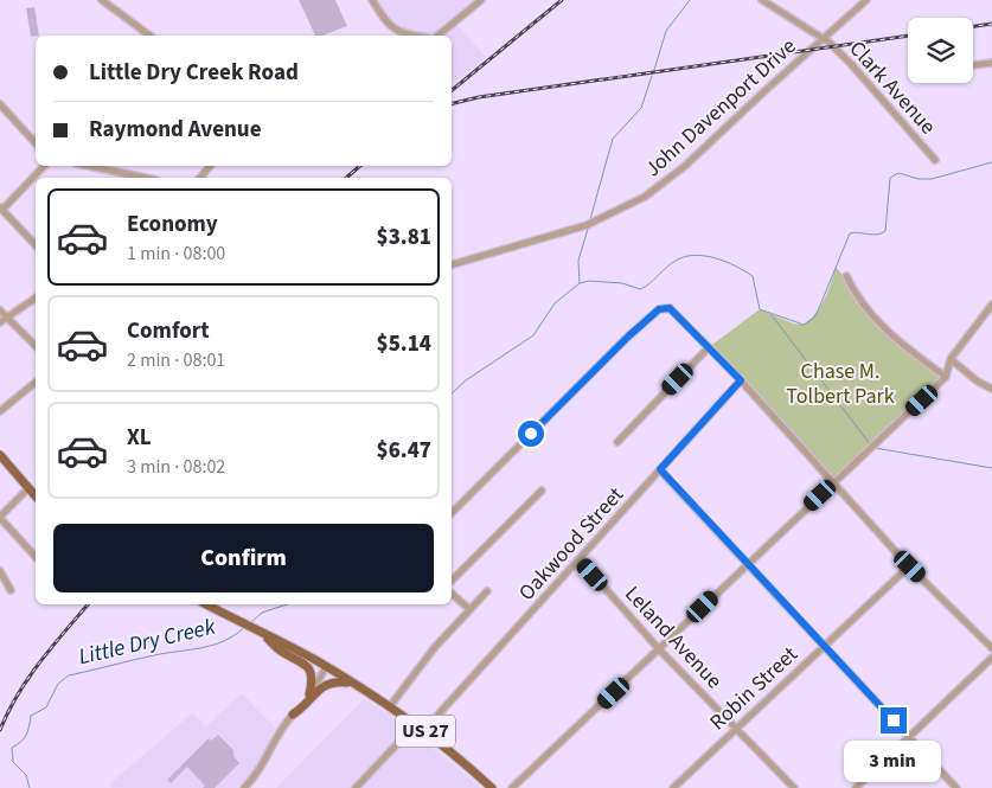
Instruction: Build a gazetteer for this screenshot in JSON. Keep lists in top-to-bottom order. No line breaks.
{"streets":{"main road":["US 27"],"street":["Clark Avenue","John Davenport Drive","Oakwood Street","Leland Avenue","Robin Street"]},"crossings":[["Clark Avenue","John Davenport Drive"],["Oakwood Street","Leland Avenue"],["Oakwood Street","US 27"],["Leland Avenue","Robin Street"]],"water":["Little Dry Creek"],"parks":["Chase M. Tolbert Park"],"page":{"banner":["Little Dry Creek Road","Raymond Avenue"],"list":[{"name":"Economy","note":"1 min · 08:00","value":"$3.81"},{"name":"Comfort","note":"2 min · 08:01","value":"$5.14"},{"name":"XL","note":"3 min · 08:02","value":"$6.47"}],"buttons":"Confirm","bubble":"3 min"}}
